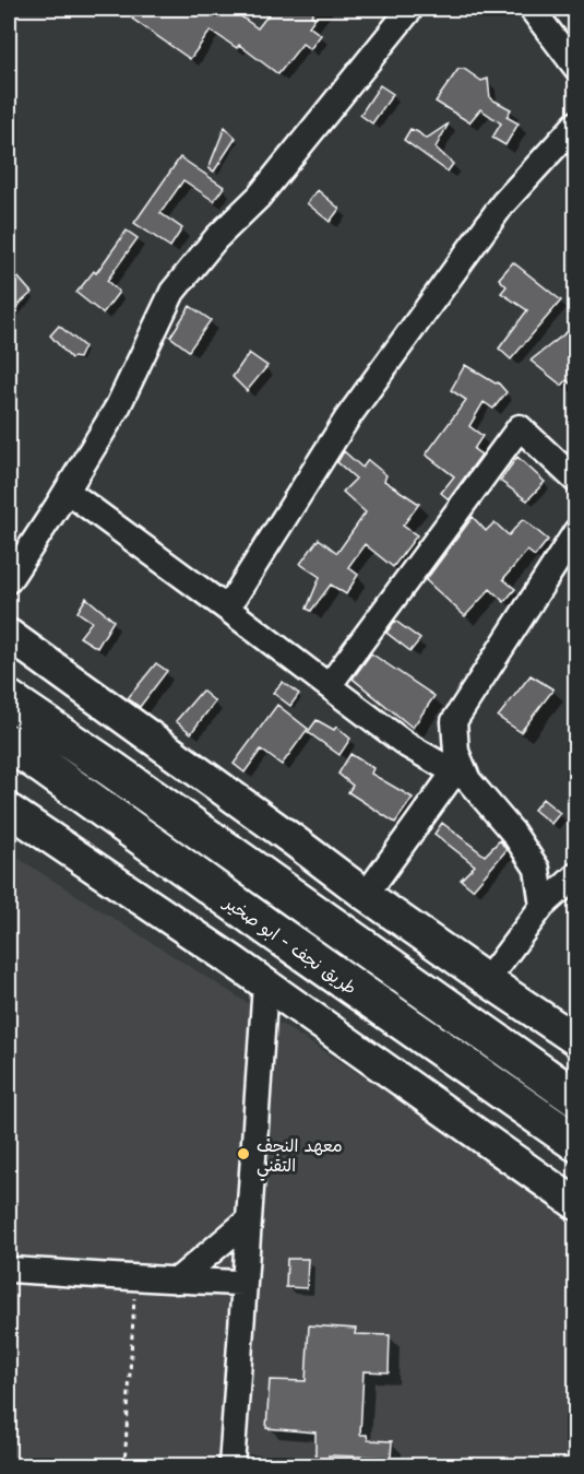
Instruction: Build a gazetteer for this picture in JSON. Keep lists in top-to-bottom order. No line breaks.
{"streets":{"highway":["طريق نجف - ابو صخير"]},"places":["معهد النجف التقني"]}
